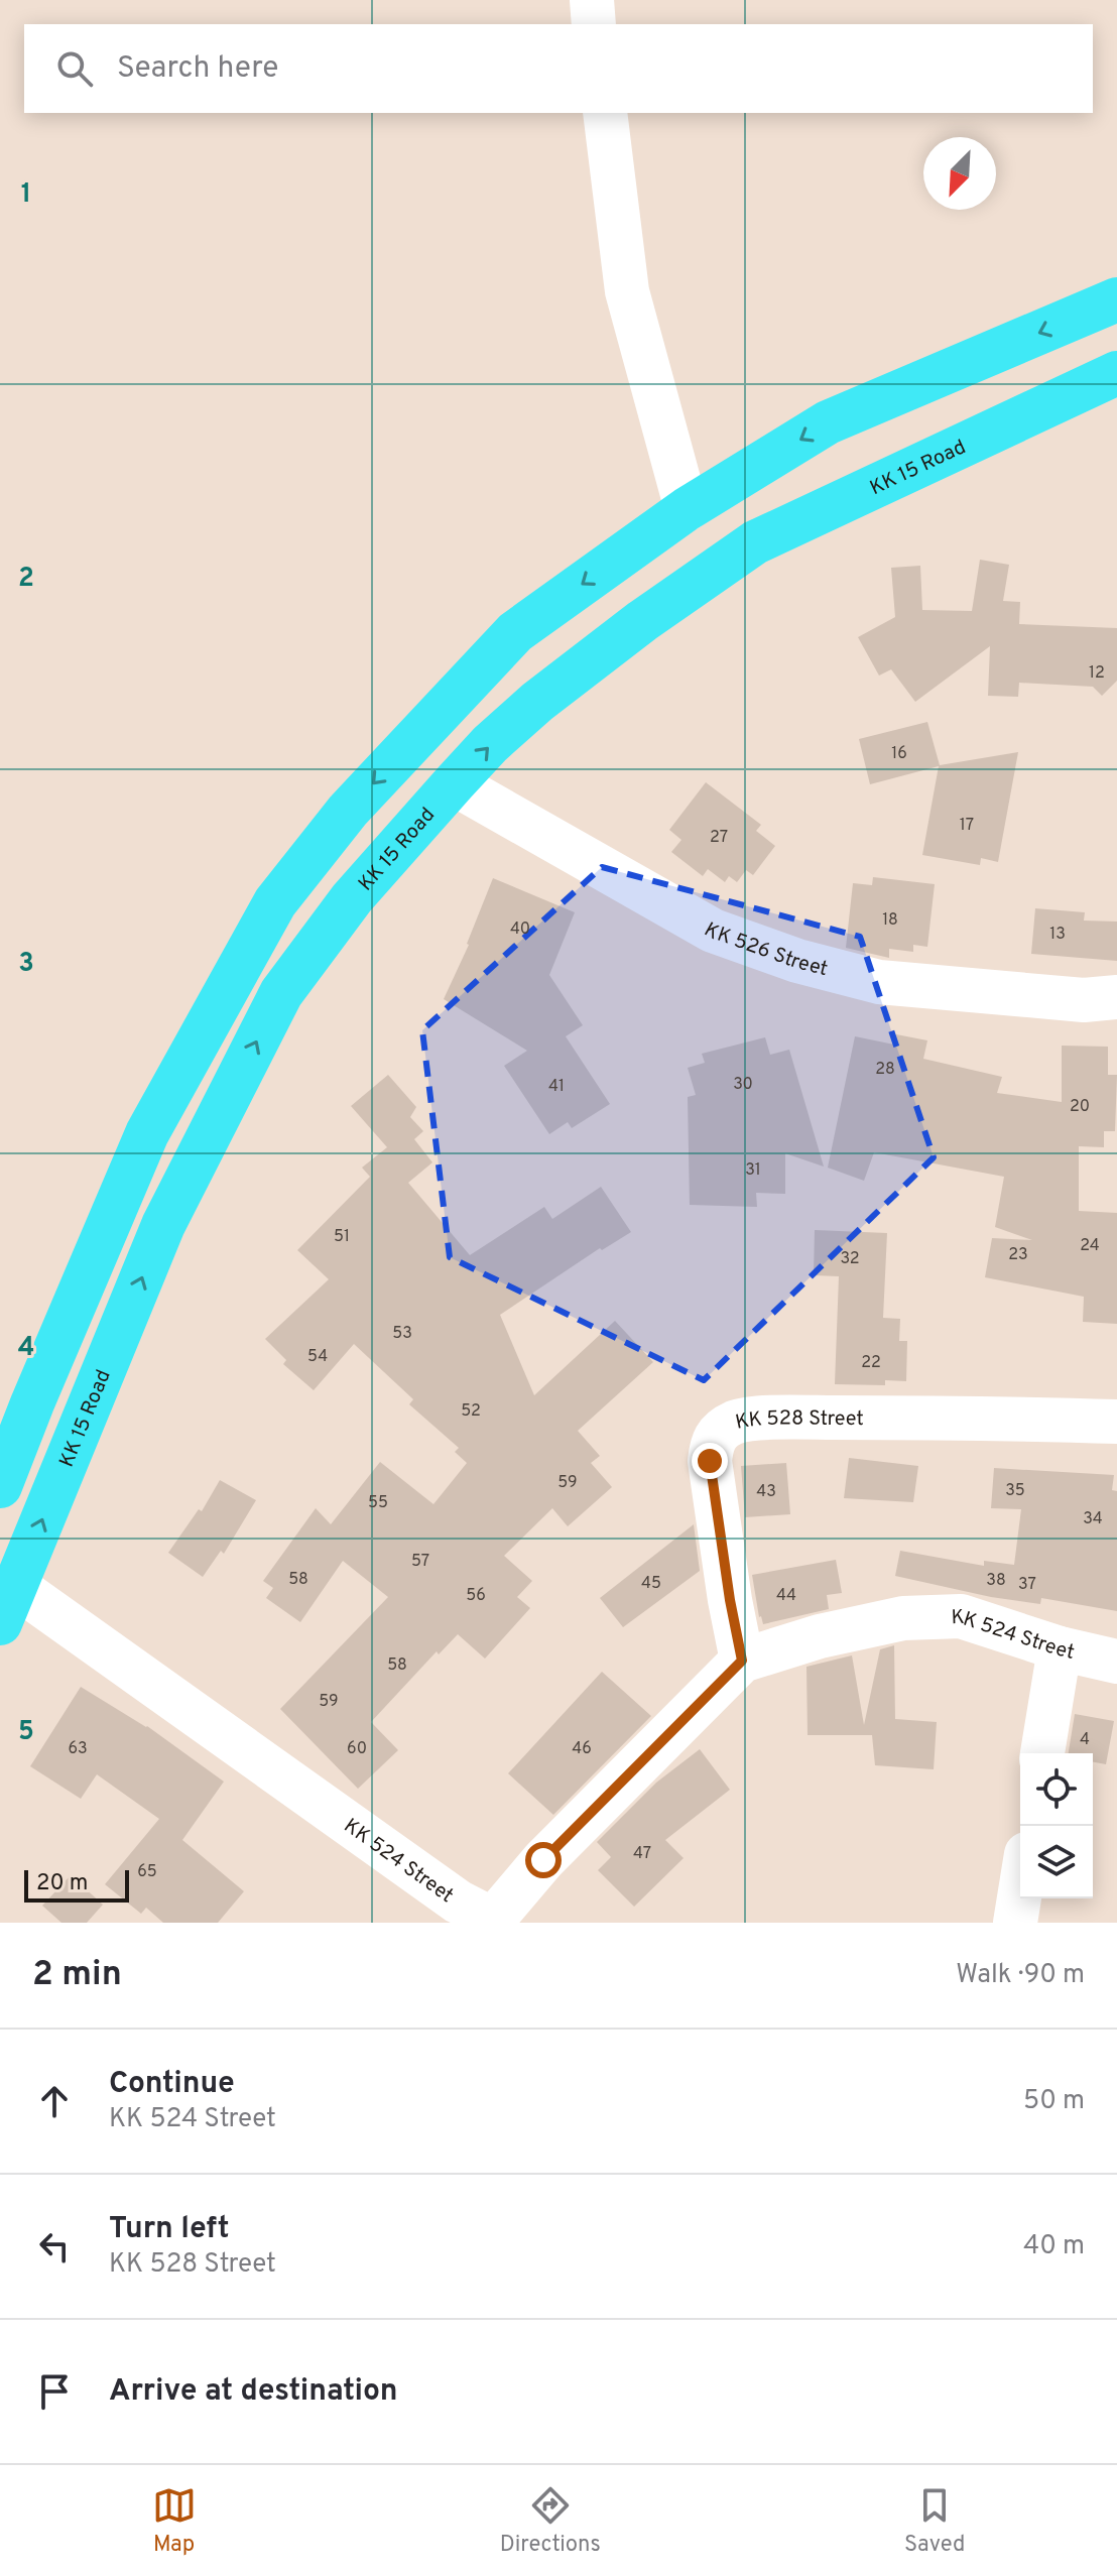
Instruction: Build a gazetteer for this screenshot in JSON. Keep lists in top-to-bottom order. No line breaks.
{"streets":{"highway":["KK 15 Road"],"street":["KK 526 Street","KK 528 Street","KK 524 Street"]},"crossings":[["KK 15 Road","KK 526 Street"],["KK 15 Road","KK 524 Street"],["KK 528 Street","KK 524 Street"]],"house_numbers":["12","16","17","27","18","40","13","28","30","41","20","31","51","24","23","32","53","54","22","52","59","35","43","55","34","57","58","38","45","37","56","44","58","59","4","63","60","46","47","65"],"scale_bar":"20 m","north":"bottom left","page":{"search":"Search here","scale":"20 m","heading":["2 min","Walk · 90 m"],"list":[["Continue","KK 524 Street","50 m"],["Turn left","KK 528 Street","40 m"],"Arrive at destination"],"nav":["Map","Directions","Saved"]},"grid":{"rows":["1","2","3","4","5"]}}
